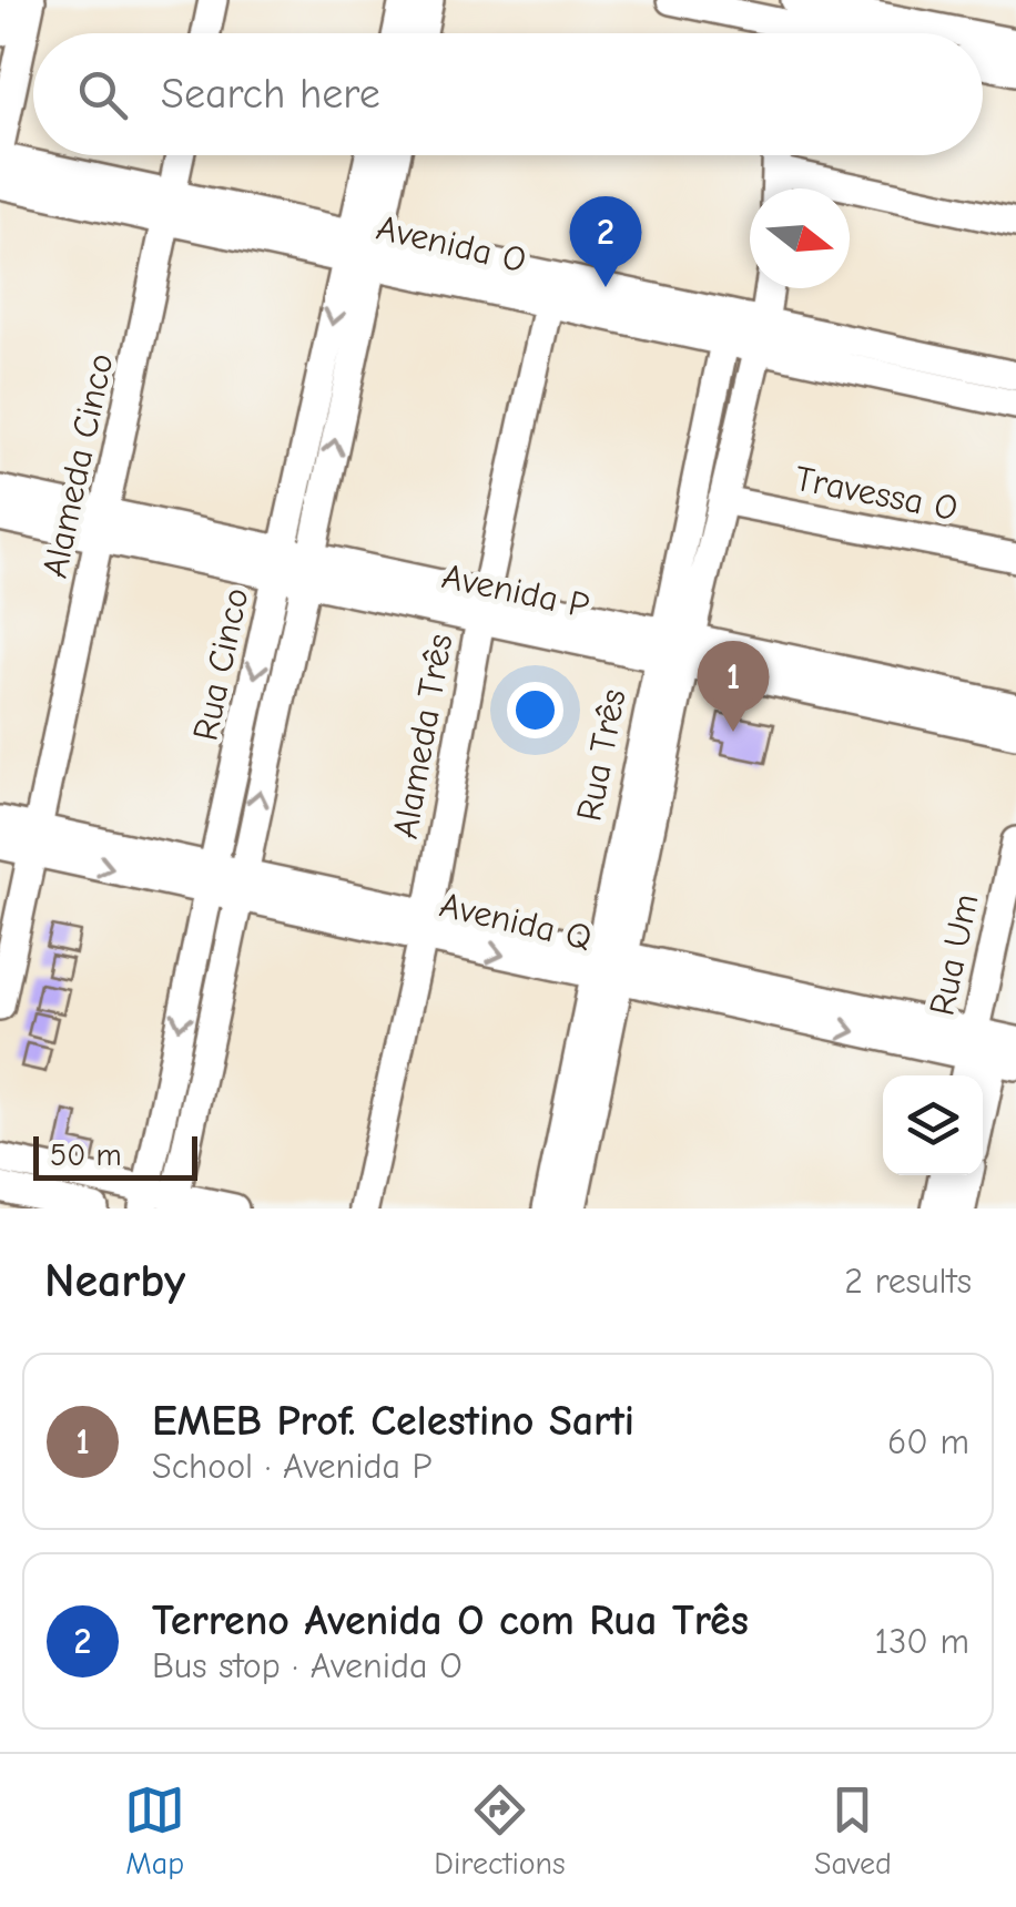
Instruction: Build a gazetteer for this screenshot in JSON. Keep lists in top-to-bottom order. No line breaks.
{"streets":{"street":["Avenida O","Alameda Cinco","Travessa O","Avenida P","Rua Cinco","Alameda Três","Rua Três","Avenida Q","Rua Um"]},"crossings":[["Avenida O","Alameda Cinco"],["Avenida O","Rua Cinco"],["Avenida O","Alameda Três"],["Avenida O","Rua Três"],["Alameda Cinco","Avenida P"],["Alameda Cinco","Avenida Q"],["Travessa O","Rua Três"],["Avenida P","Rua Cinco"],["Avenida P","Alameda Três"],["Avenida P","Rua Três"],["Rua Cinco","Avenida Q"],["Alameda Três","Avenida Q"],["Rua Três","Avenida Q"],["Avenida Q","Rua Um"]],"scale_bar":"50 m","north":"right","page":{"search":"Search here","pins":["2","1"],"scale":"50 m","heading":["Nearby","2 results"],"list":[{"mark":"1","name":"EMEB Prof. Celestino Sarti","note":"School · Avenida P","value":"60 m"},{"mark":"2","name":"Terreno Avenida O com Rua Três","note":"Bus stop · Avenida O","value":"130 m"}],"nav":["Map","Directions","Saved"]}}
